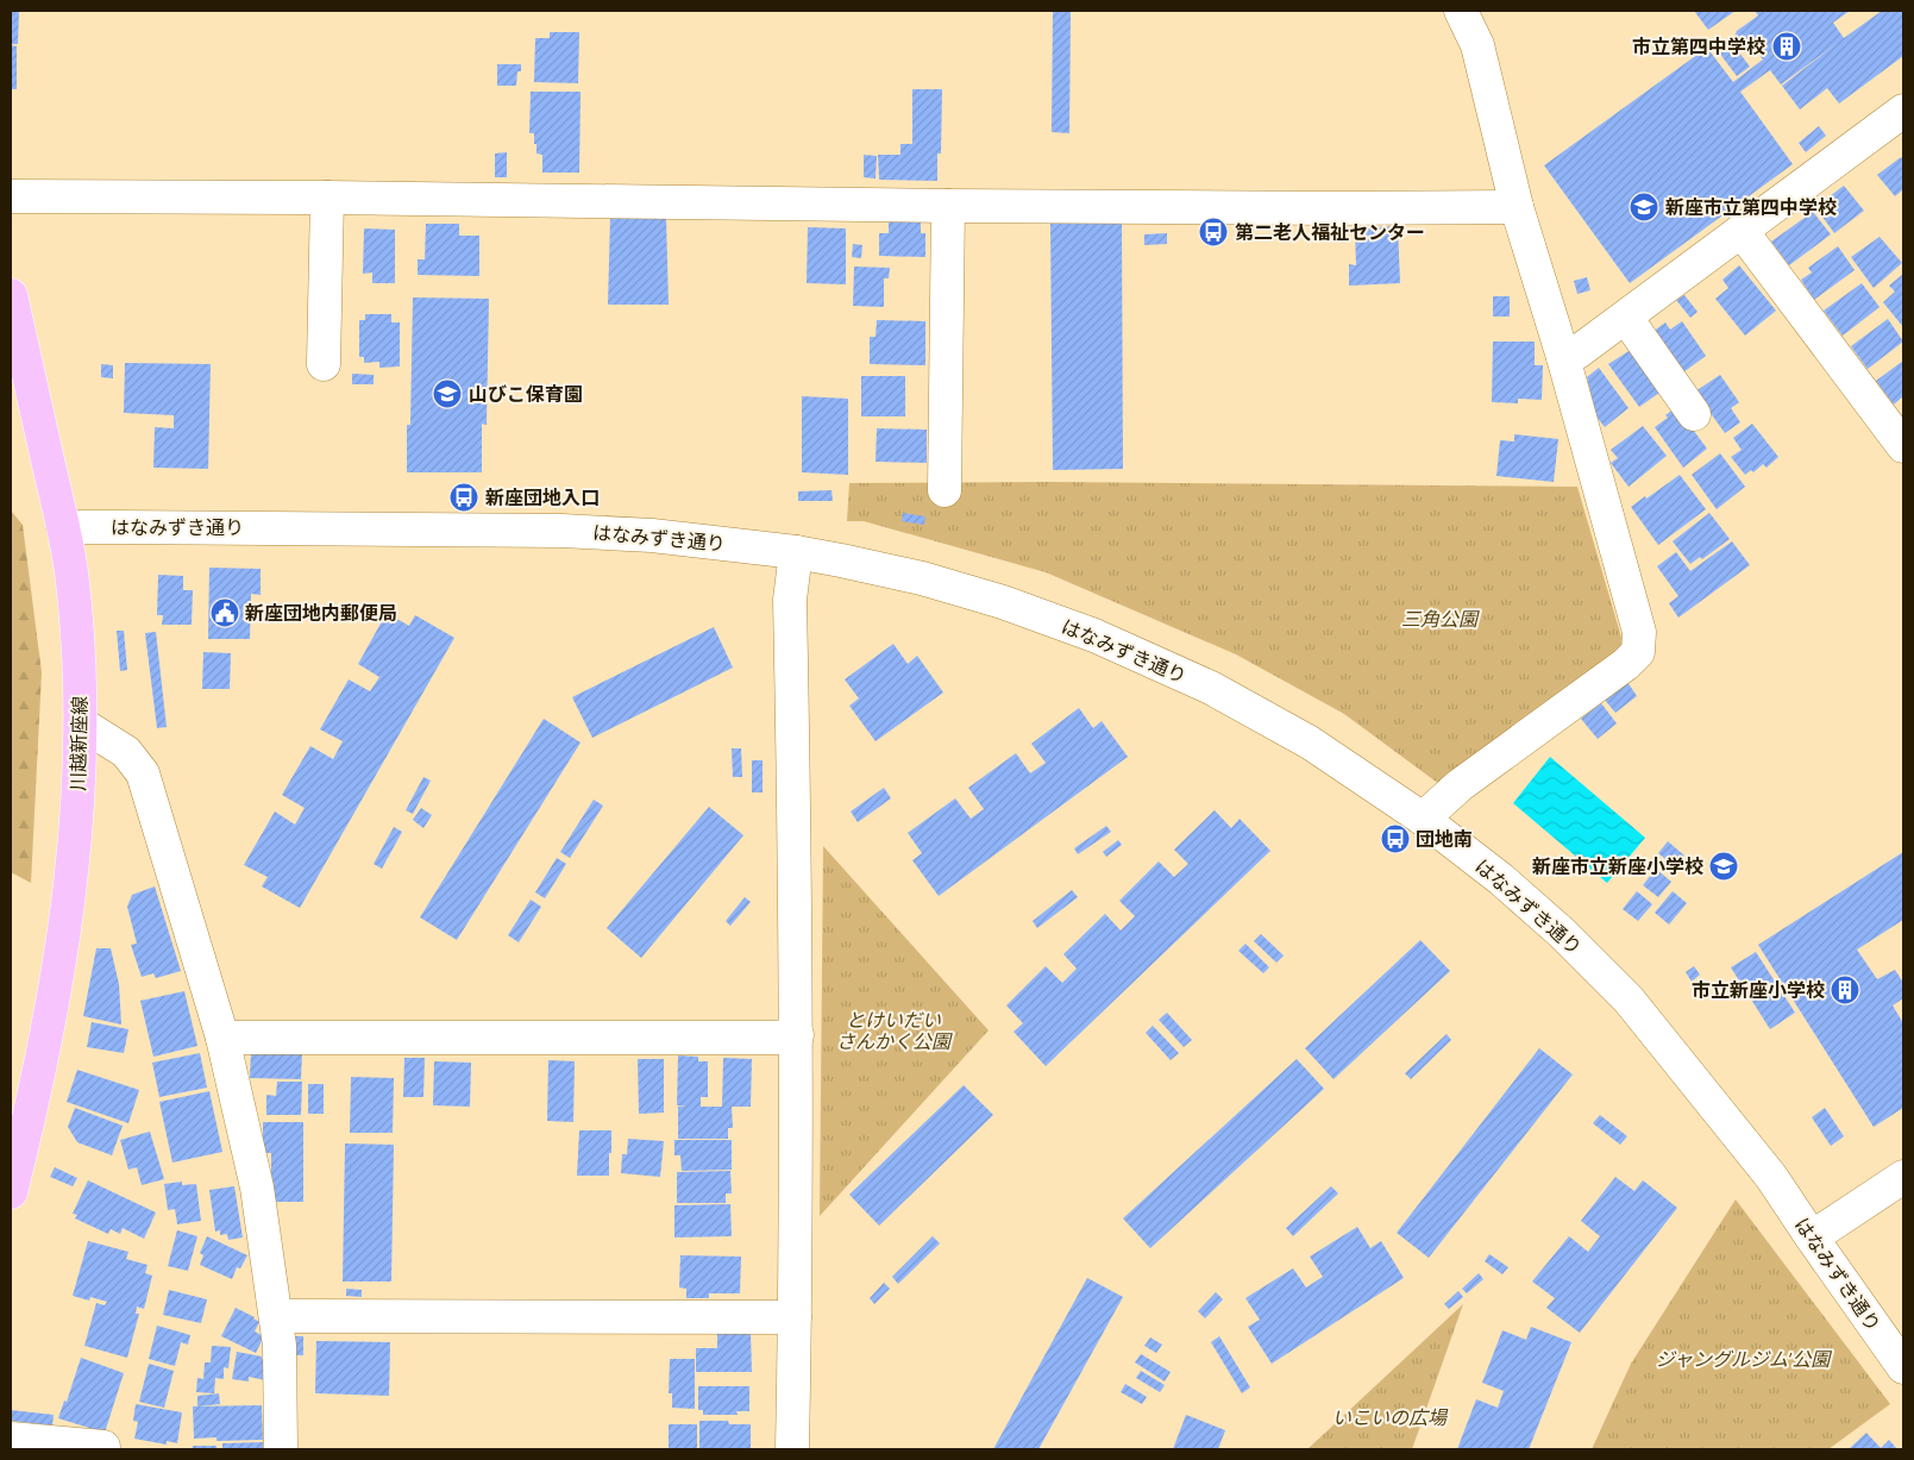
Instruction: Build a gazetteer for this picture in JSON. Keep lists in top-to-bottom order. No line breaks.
{"streets":{"main road":["川越新座線"],"street":["はなみずき通り"]},"crossings":[["はなみずき通り","川越新座線"]],"parks":["三角公園","とけいだい さんかく公園","ジャングルジム’公園","いこいの広場"],"places":{"building":["市立第四中学校","市立新座小学校"],"school or university":["新座市立第四中学校","山びこ保育園","新座市立新座小学校"],"bus stop":["第二老人福祉センター","新座団地入口","団地南"],"public building":["新座団地内郵便局"]}}
